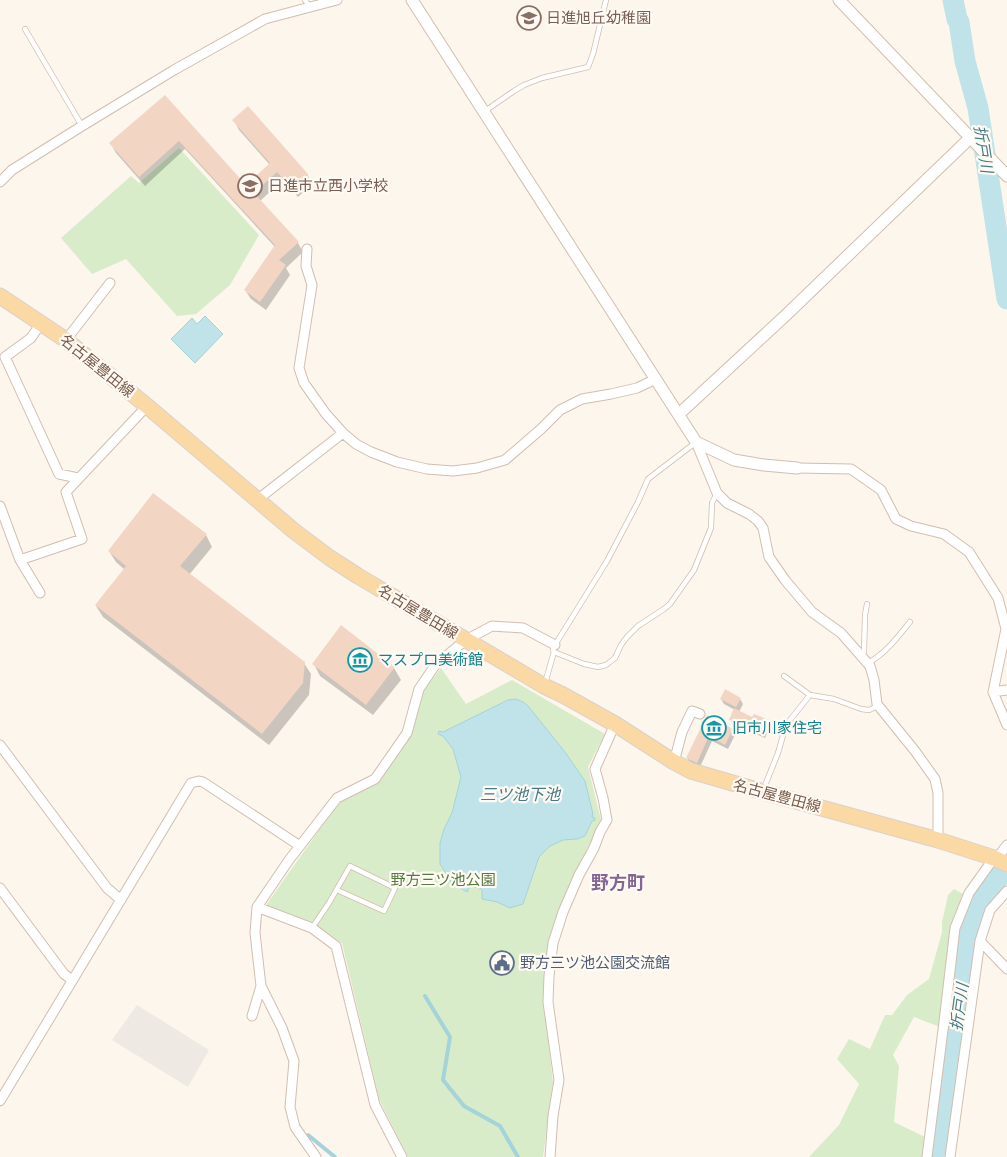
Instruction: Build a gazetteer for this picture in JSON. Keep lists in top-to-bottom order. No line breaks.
{"streets":{"main road":["名古屋豊田線"]},"districts":["野方町"],"water":["折戸川","三ツ池下池"],"parks":["野方三ツ池公園"],"places":{"school or university":["日進旭丘幼稚園","日進市立西小学校"],"museum":["マスプロ美術館","旧市川家住宅"],"public building":["野方三ツ池公園交流館"]}}
